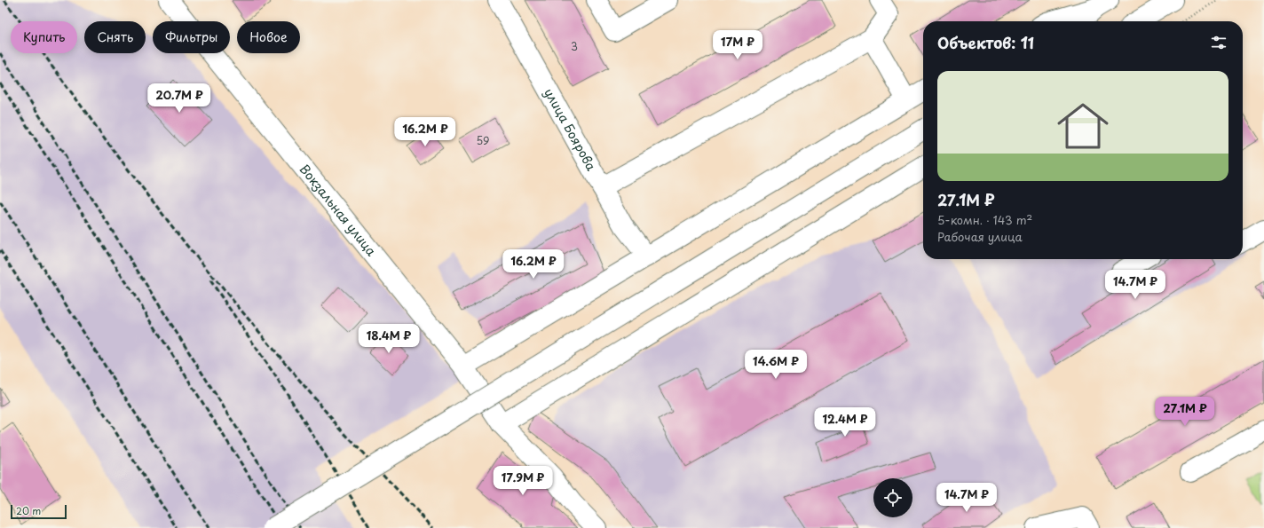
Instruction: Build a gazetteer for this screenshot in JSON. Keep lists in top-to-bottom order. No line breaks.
{"streets":{"street":["улица Боярова","Вокзальная улица"]},"house_numbers":["3","59"],"scale_bar":"20 m","page":{"chip":["Купить","Снять","Фильтры","Новое"],"heading":"Объектов: 11","price":["17M ₽","20.7M ₽","16.2M ₽","16.2M ₽","14.7M ₽","18.4M ₽","14.6M ₽","27.1M ₽","12.4M ₽","17.9M ₽","14.7M ₽"],"list":[{"name":"27.1M ₽","note":"5-комн. · 143 m² · Рабочая улица"}],"scale":"20 m"}}
